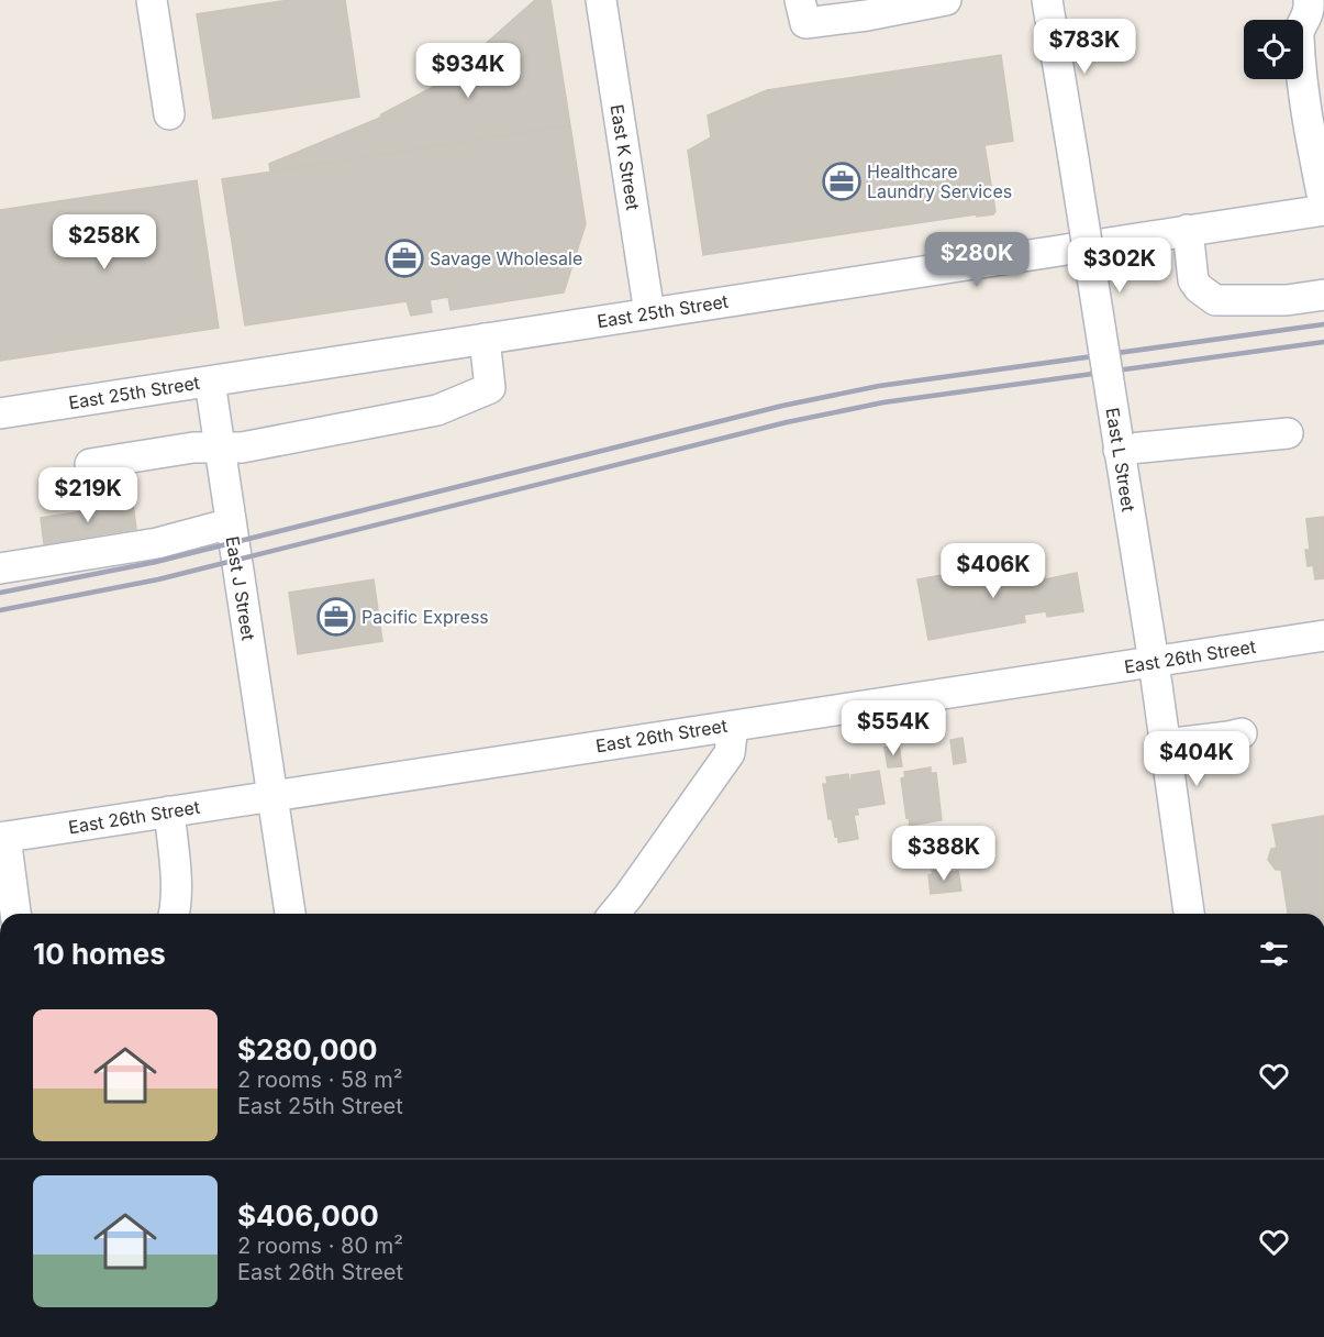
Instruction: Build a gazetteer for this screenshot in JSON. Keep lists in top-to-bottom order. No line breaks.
{"streets":{"street":["East K Street","East 25th Street","East L Street","East J Street","East 26th Street"]},"crossings":[["East K Street","East 25th Street"],["East 25th Street","East J Street"],["East L Street","East 26th Street"],["East J Street","East 26th Street"]],"places":{"office":["Healthcare Laundry Services","Savage Wholesale","Pacific Express"]},"page":{"price":["$783K","$934K","$258K","$280K","$302K","$219K","$406K","$554K","$404K","$388K"],"heading":"10 homes","list":[{"name":"$280,000","note":"2 rooms · 58 m² · East 25th Street"},{"name":"$406,000","note":"2 rooms · 80 m² · East 26th Street"}]}}
